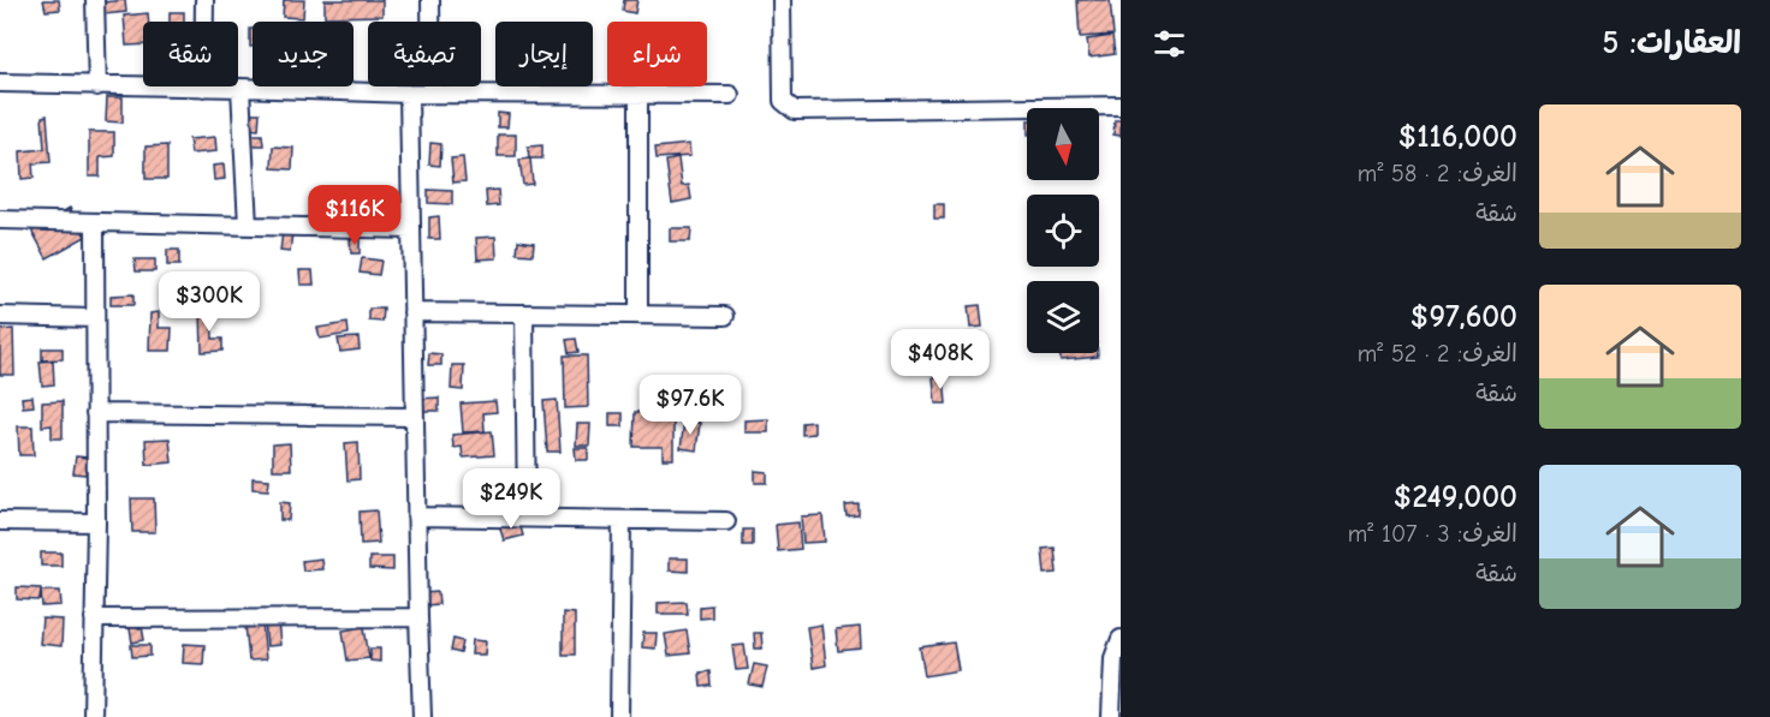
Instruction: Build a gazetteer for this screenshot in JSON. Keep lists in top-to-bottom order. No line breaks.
{"north":"bottom","page":{"heading":"العقارات: 5","chip":["شراء","إيجار","تصفية","جديد","شقة"],"list":[{"name":"$116,000","note":"الغرف: 2 · 58 m² · شقة"},{"name":"$97,600","note":"الغرف: 2 · 52 m² · شقة"},{"name":"$249,000","note":"الغرف: 3 · 107 m² · شقة"}],"price":["$116K","$300K","$408K","$97.6K","$249K"]}}
